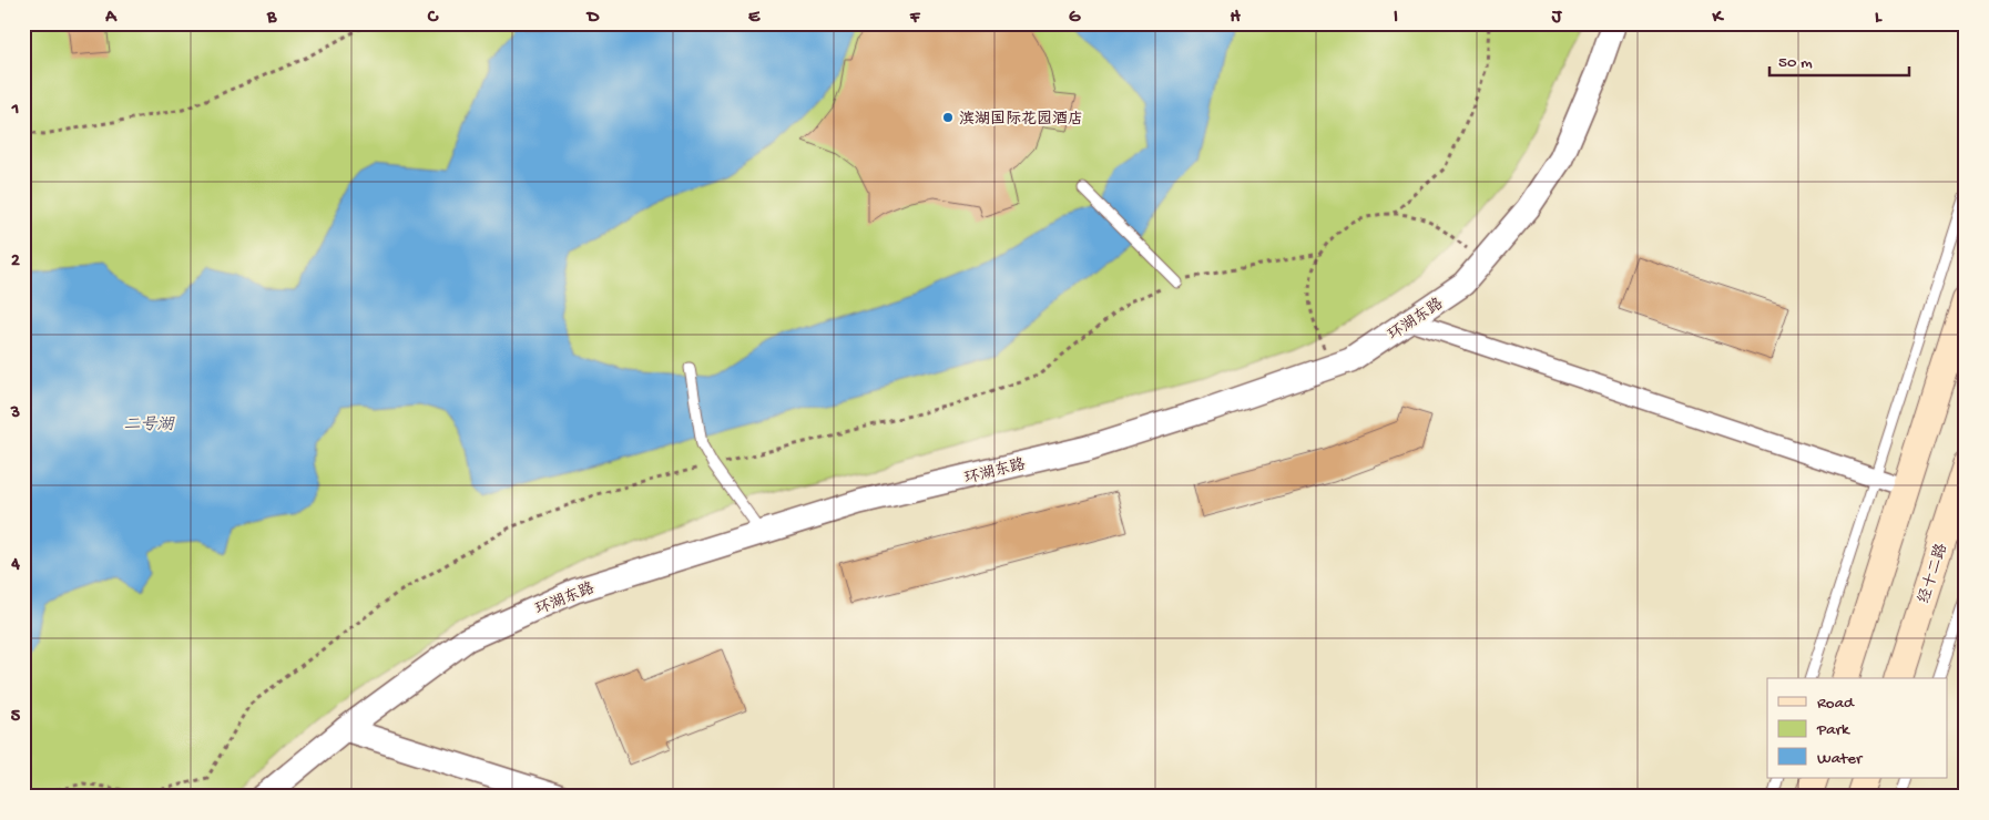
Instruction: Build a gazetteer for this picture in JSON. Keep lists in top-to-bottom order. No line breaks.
{"streets":{"main road":["经十二路"],"street":["环湖东路"]},"water":["二号湖"],"places":["滨湖国际花园酒店"],"legend":["Road","Park","Water"],"scale_bar":"50 m","grid":{"columns":["A","B","C","D","E","F","G","H","I","J","K","L"],"rows":["1","2","3","4","5"]}}
